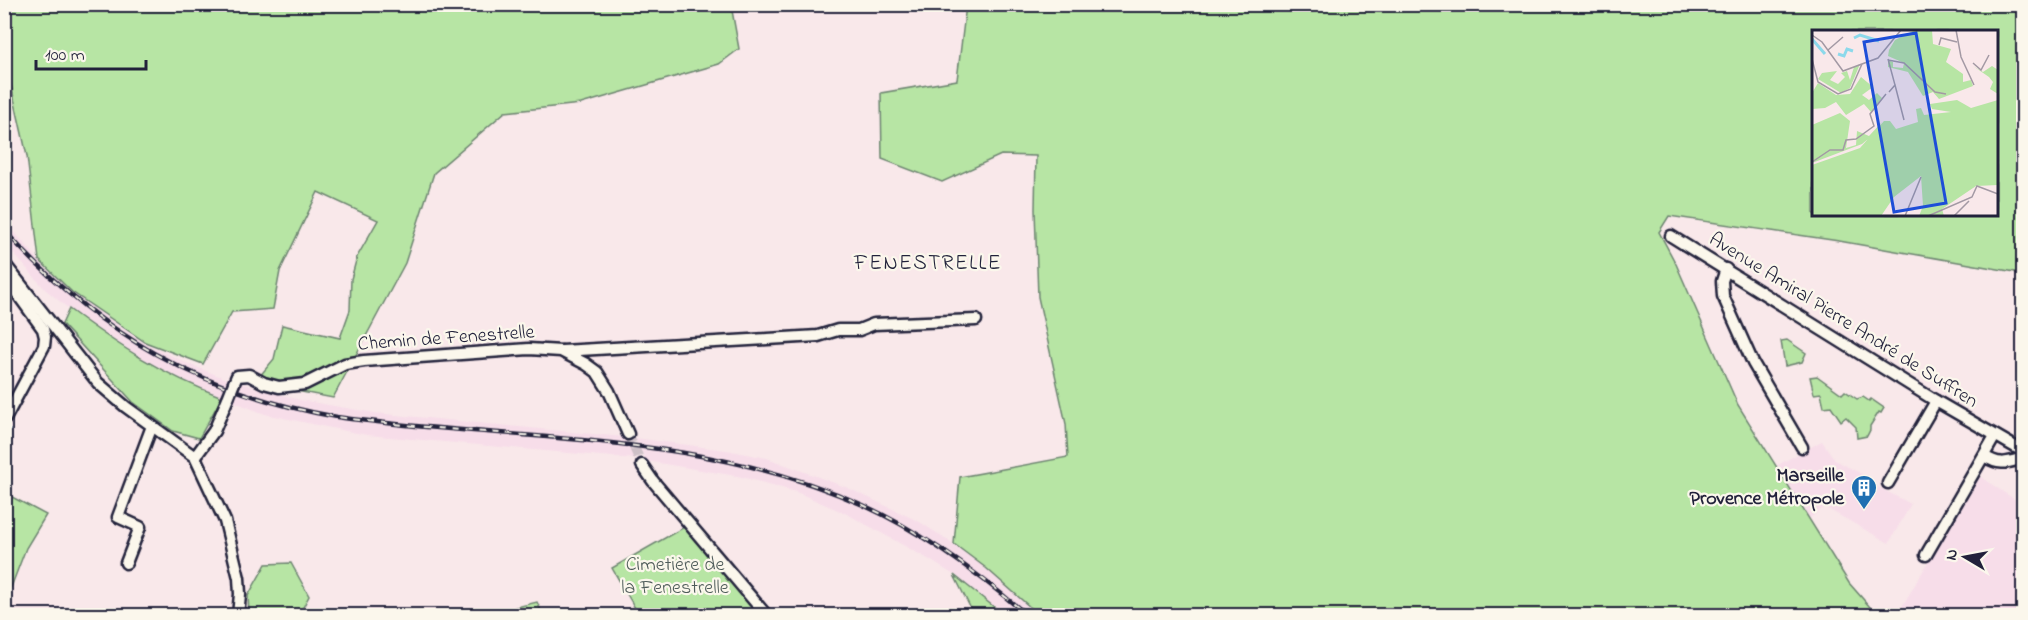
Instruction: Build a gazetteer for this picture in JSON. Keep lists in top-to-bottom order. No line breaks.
{"streets":{"street":["Avenue Amiral Pierre André de Suffren","Chemin de Fenestrelle"]},"districts":["FENESTRELLE"],"parks":["Cimetière de la Fenestrelle"],"places":{"building":["Marseille Provence Métropole"]},"scale_bar":"100 m","north":"left"}
